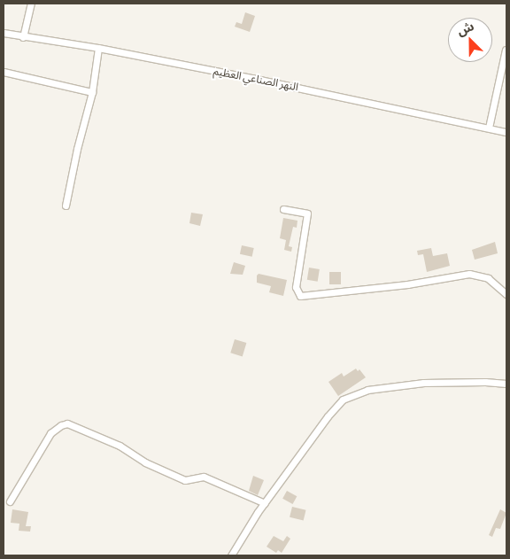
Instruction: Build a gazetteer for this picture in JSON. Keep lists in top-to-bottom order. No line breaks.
{"streets":{"street":["النهر الصناعي العظيم"]},"north":"top left"}
